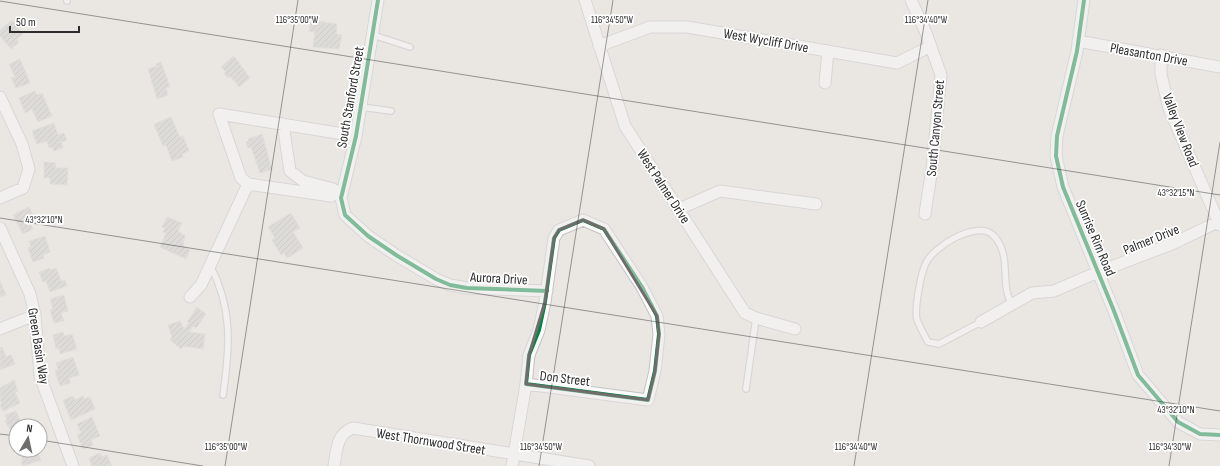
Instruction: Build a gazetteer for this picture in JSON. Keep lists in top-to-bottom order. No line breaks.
{"streets":{"street":["West Wycliff Drive","Pleasanton Drive","South Stanford Street","South Canyon Street","Valley View Road","West Palmer Drive","Sunrise Rim Road","Palmer Drive","Aurora Drive","Green Basin Way","Don Street","West Thornwood Street"]},"crossings":[["West Wycliff Drive","South Canyon Street"],["West Wycliff Drive","West Palmer Drive"],["Pleasanton Drive","Valley View Road"],["Pleasanton Drive","Sunrise Rim Road"],["South Stanford Street","Aurora Drive"],["Valley View Road","Palmer Drive"],["Sunrise Rim Road","Palmer Drive"],["Aurora Drive","Don Street"]],"scale_bar":"50 m","north":"top","coordinates":["116°34'50\"W","116°35'00\"W","116°34'40\"W","43°32'15\"N","43°32'10\"N","116°34'30\"W"]}
